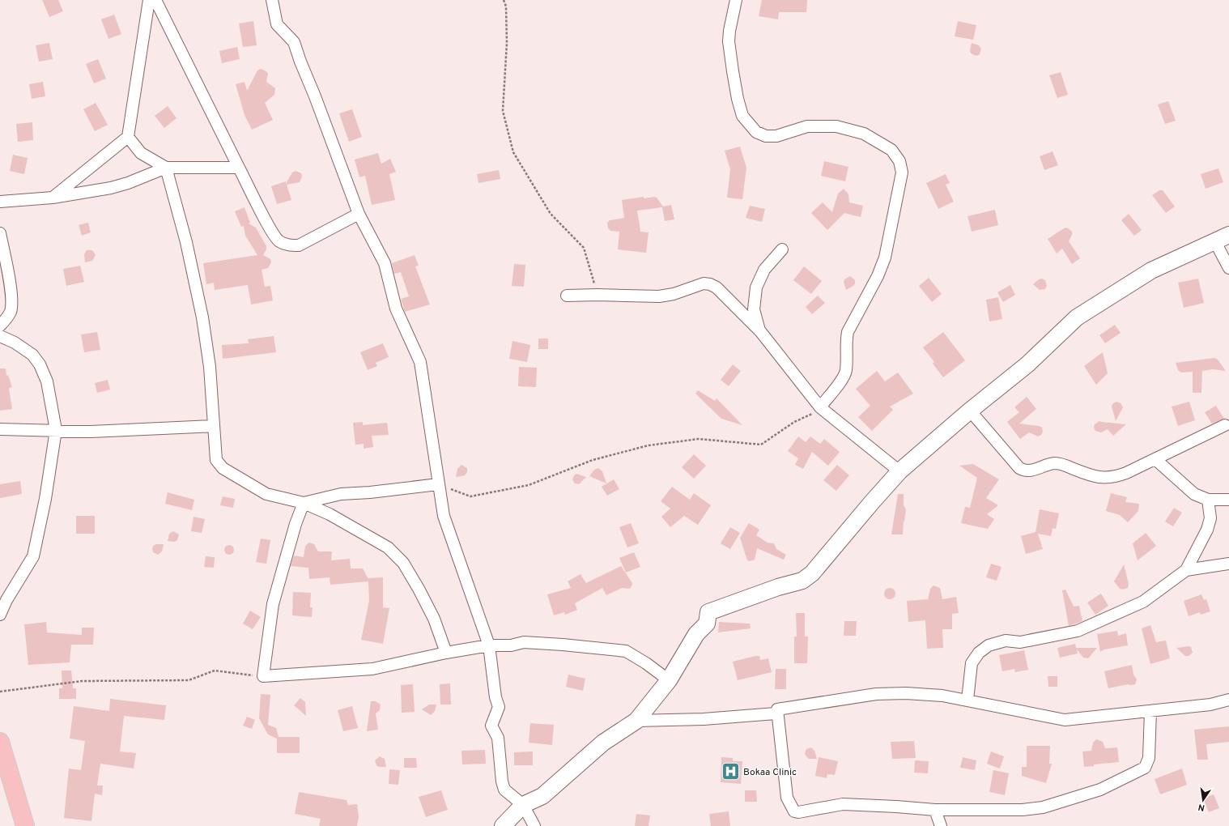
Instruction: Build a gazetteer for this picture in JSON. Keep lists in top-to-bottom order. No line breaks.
{"places":{"hospital":["Bokaa Clinic"]},"north":"bottom"}
